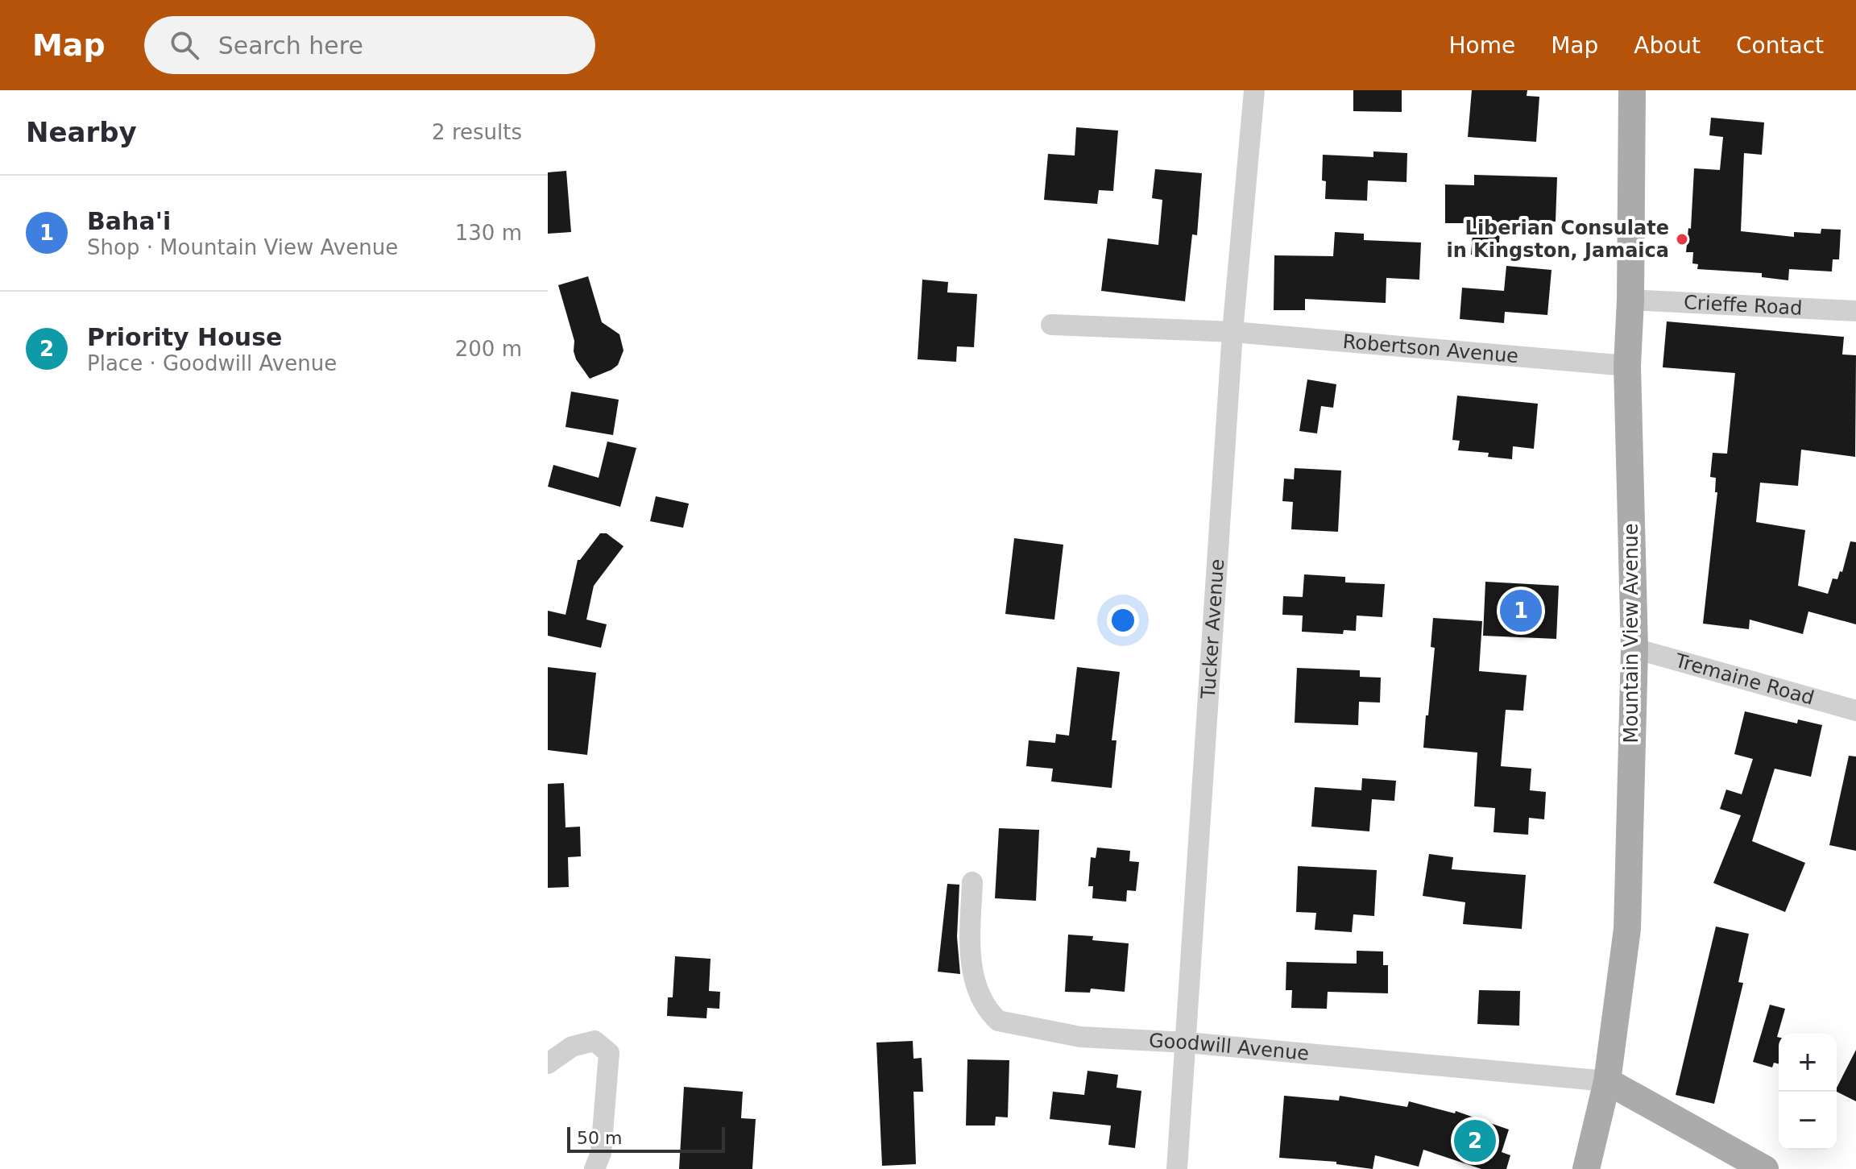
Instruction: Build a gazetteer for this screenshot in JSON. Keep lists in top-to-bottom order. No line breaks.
{"streets":{"main road":["Mountain View Avenue"],"street":["Crieffe Road","Robertson Avenue","Tucker Avenue","Tremaine Road","Goodwill Avenue"]},"crossings":[["Crieffe Road","Mountain View Avenue"],["Robertson Avenue","Tucker Avenue"],["Robertson Avenue","Mountain View Avenue"],["Tucker Avenue","Goodwill Avenue"],["Mountain View Avenue","Tremaine Road"],["Mountain View Avenue","Goodwill Avenue"]],"places":["Liberian Consulate in Kingston, Jamaica"],"scale_bar":"50 m","page":{"header":"Map","search":"Search here","nav":["Home","Map","About","Contact"],"heading":["Nearby","2 results"],"list":[{"mark":"1","name":"Baha'i","note":"Shop · Mountain View Avenue","value":"130 m"},{"mark":"2","name":"Priority House","note":"Place · Goodwill Avenue","value":"200 m"}],"pins":["1","2"],"map_buttons":["+","−"],"scale":"50 m"}}
